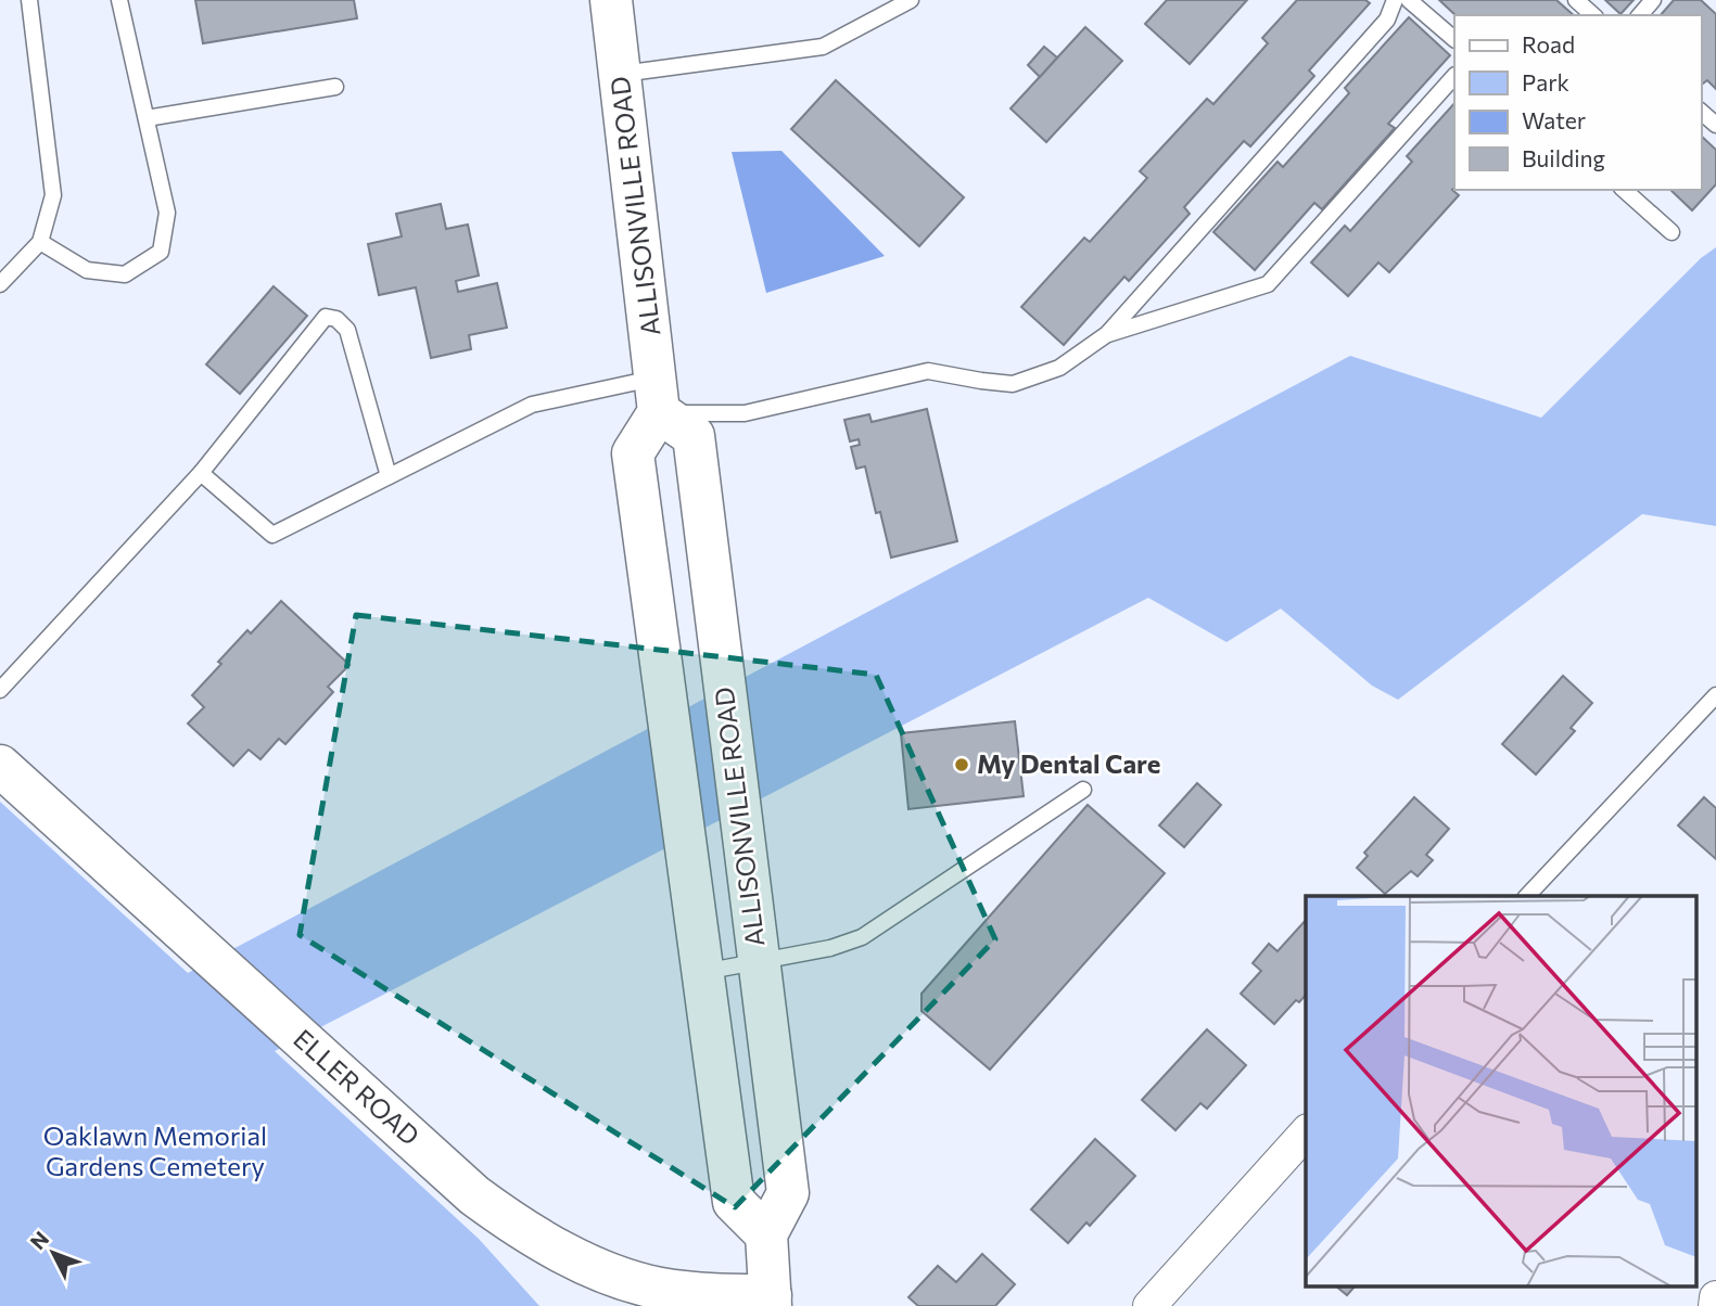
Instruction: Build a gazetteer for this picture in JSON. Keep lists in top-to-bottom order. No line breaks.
{"streets":{"main road":["ALLISONVILLE ROAD","ELLER ROAD"]},"parks":["Oaklawn Memorial Gardens Cemetery"],"places":["My Dental Care"],"legend":["Road","Park","Water","Building"],"north":"top left"}
